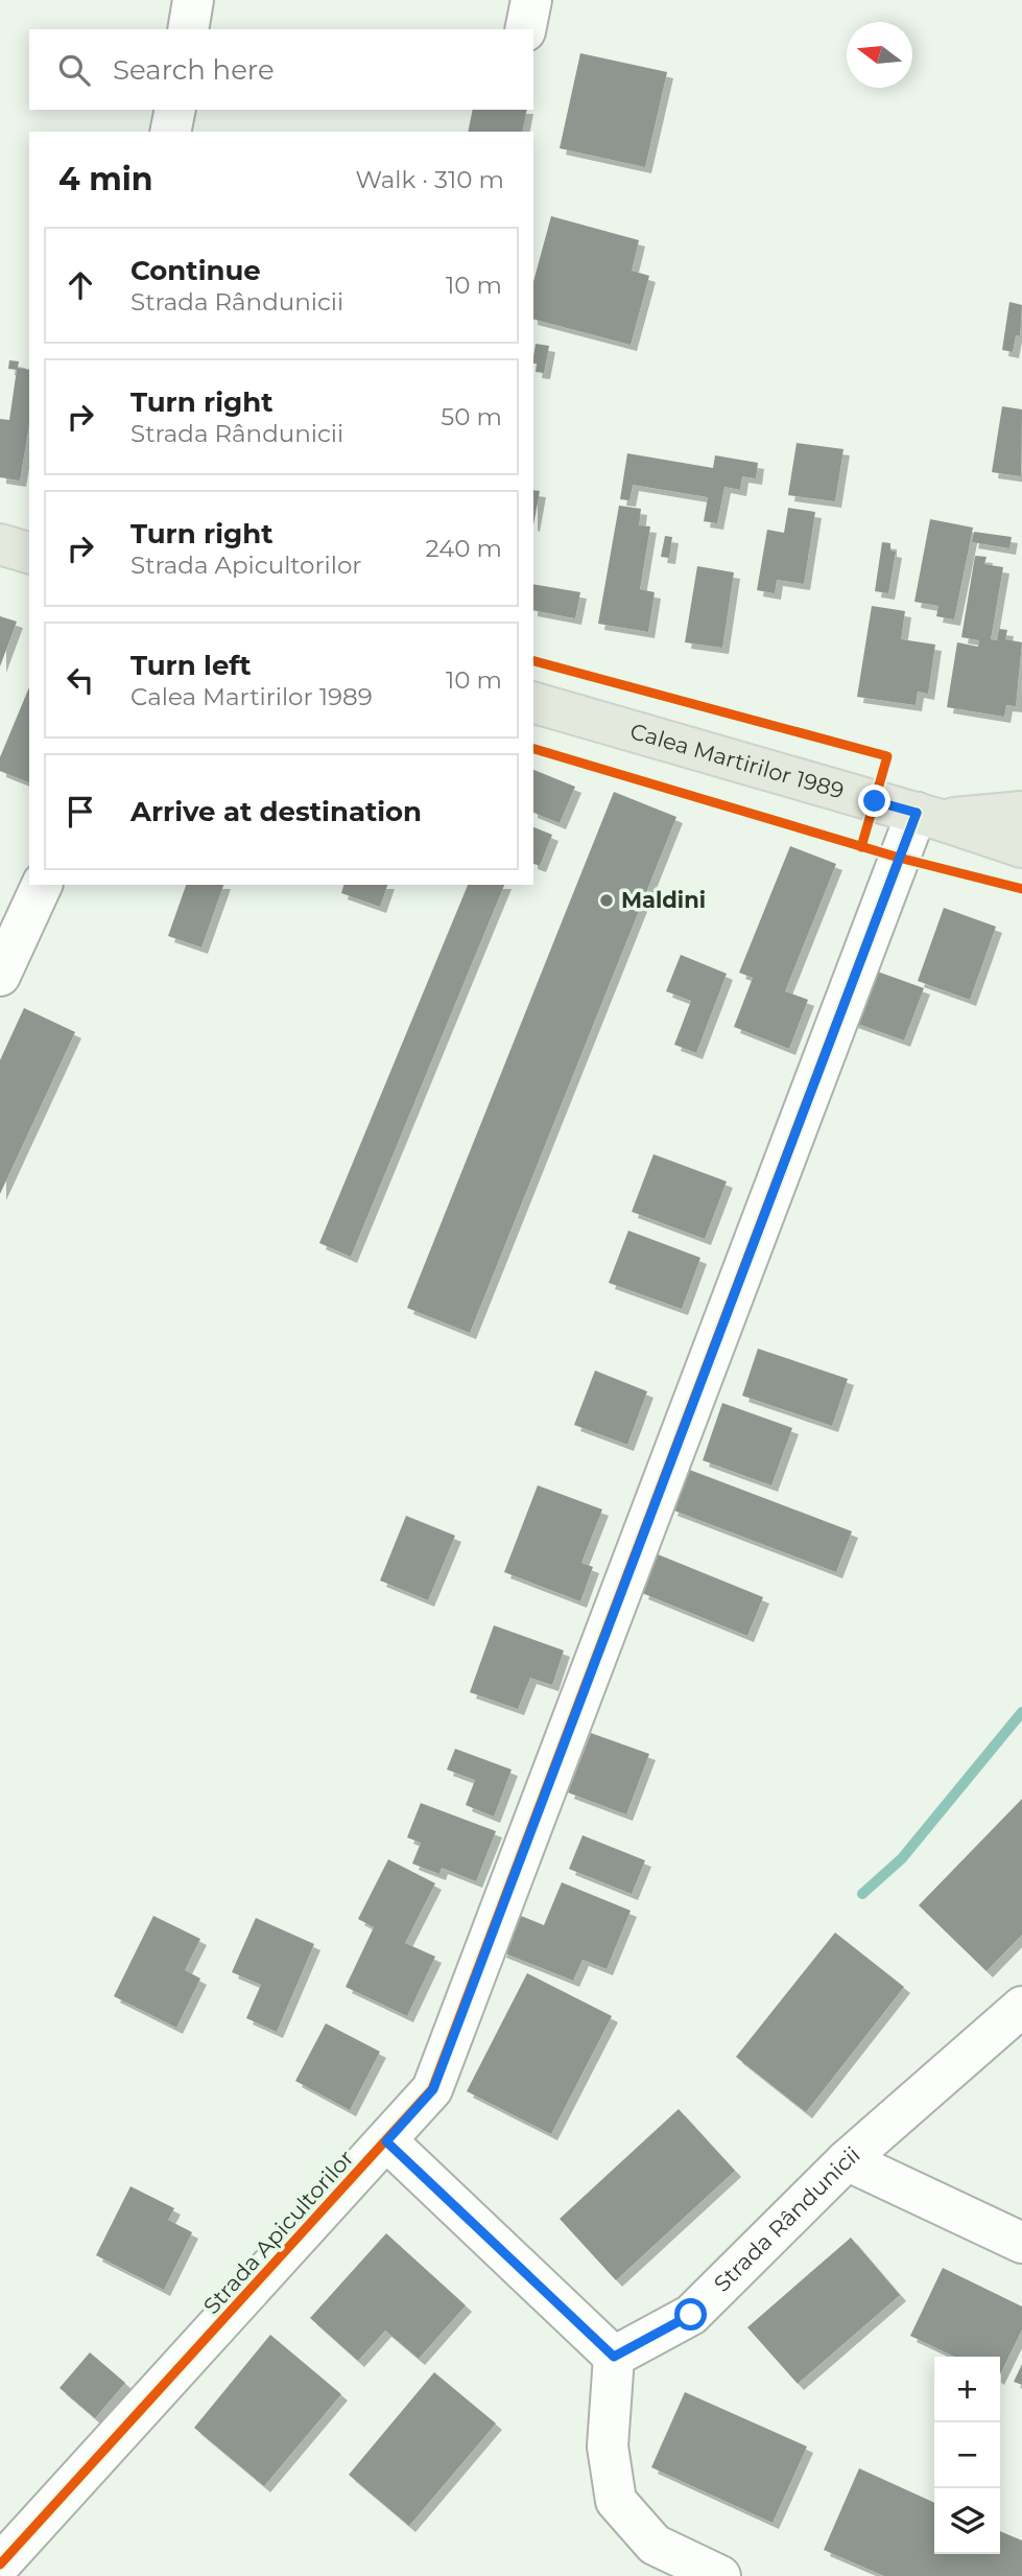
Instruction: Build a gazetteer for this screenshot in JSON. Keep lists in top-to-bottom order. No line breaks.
{"streets":{"main road":["Calea Martirilor 1989"],"street":["Strada Rândunicii","Strada Apicultorilor"]},"crossings":[["Calea Martirilor 1989","Strada Apicultorilor"]],"places":["Maldini"],"north":"left","page":{"search":"Search here","heading":["4 min","Walk · 310 m"],"list":[["Continue","Strada Rândunicii","10 m"],["Turn right","Strada Rândunicii","50 m"],["Turn right","Strada Apicultorilor","240 m"],["Turn left","Calea Martirilor 1989","10 m"],"Arrive at destination"],"map_buttons":["+","−"]}}
